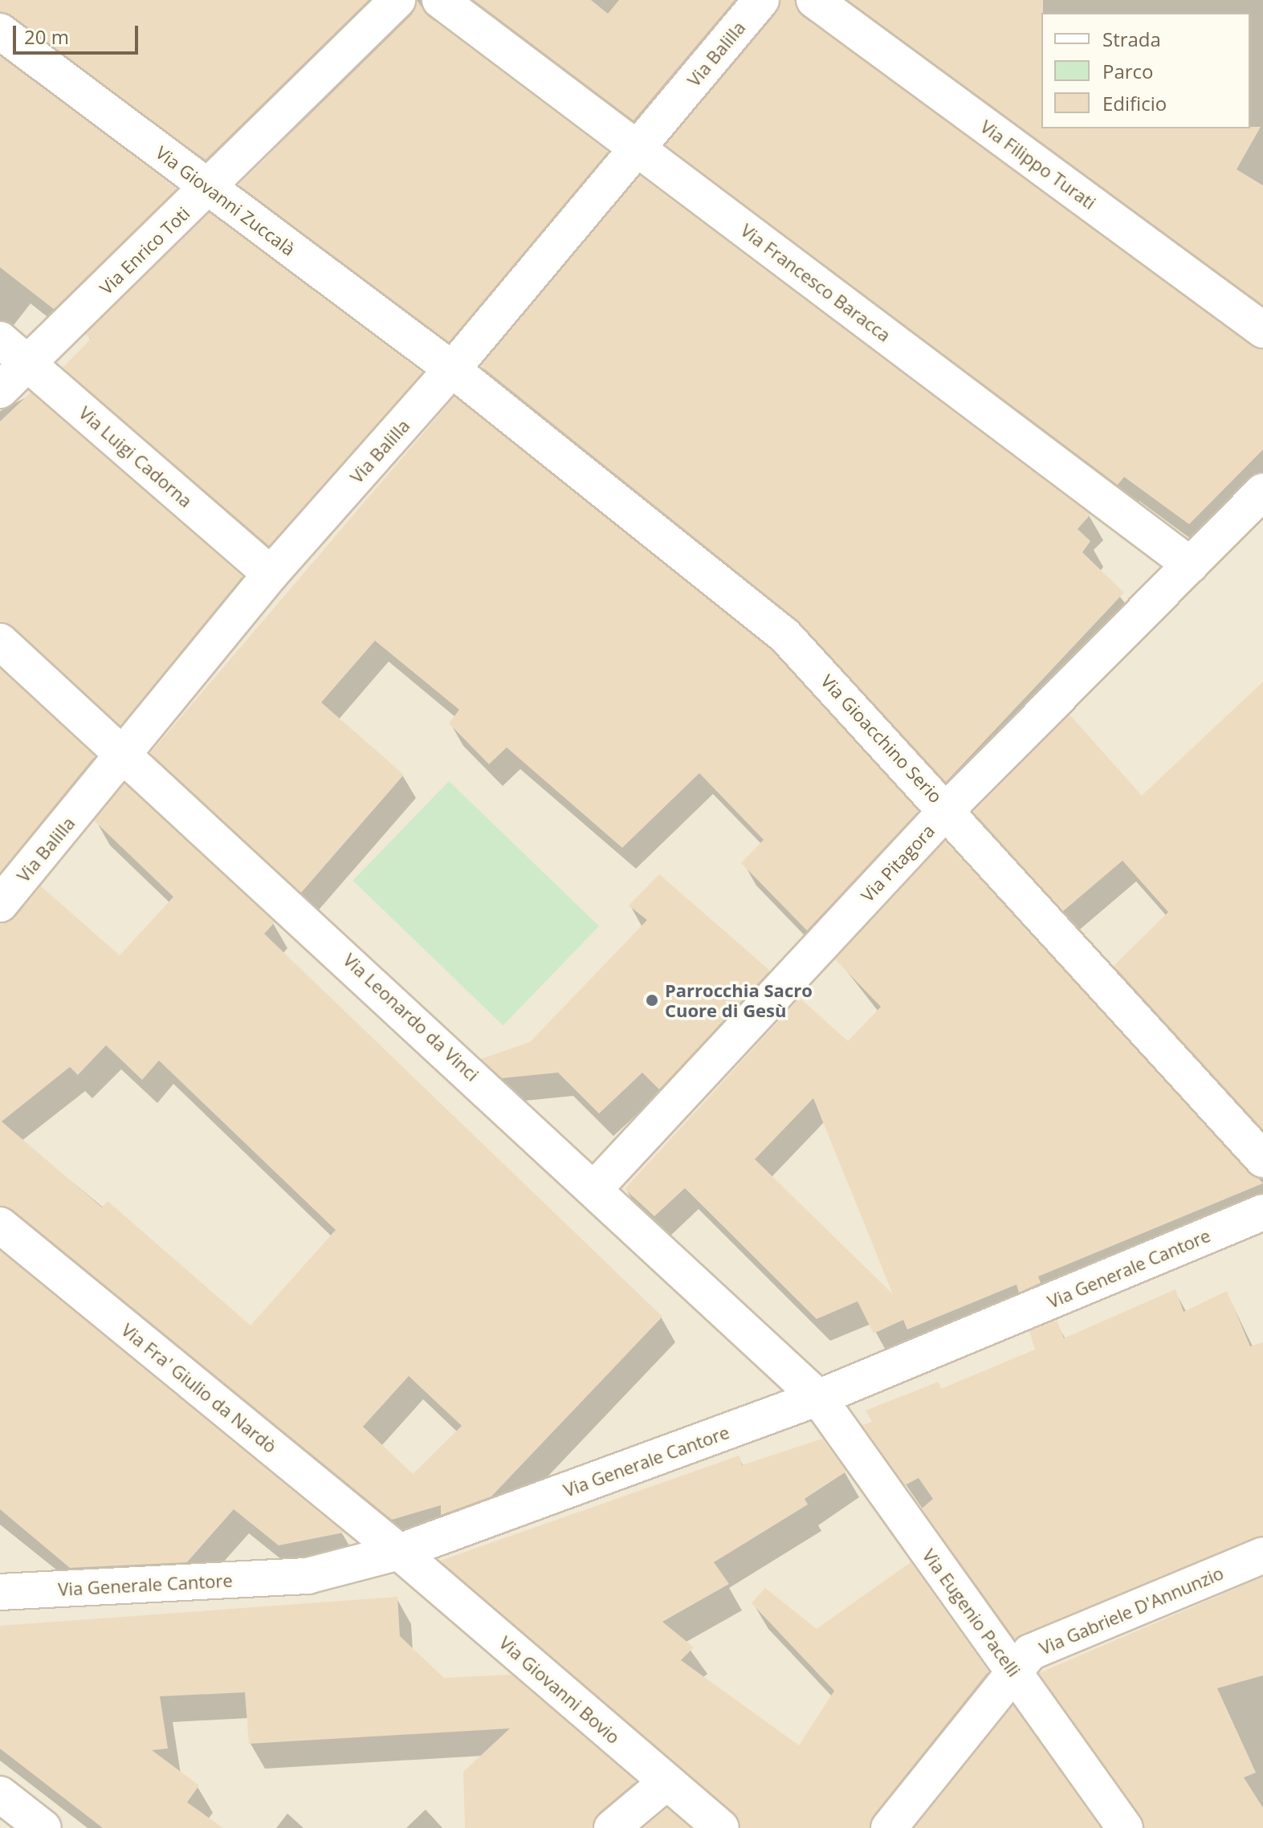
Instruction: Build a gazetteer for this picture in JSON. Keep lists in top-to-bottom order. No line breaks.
{"streets":{"street":["Via Balilla","Via Filippo Turati","Via Giovanni Zuccalà","Via Enrico Toti","Via Francesco Baracca","Via Luigi Cadorna","Via Gioacchino Serio","Via Pitagora","Via Leonardo da Vinci","Via Generale Cantore","Via Fra' Giulio da Nardò","Via Gabriele D'Annunzio","Via Eugenio Pacelli","Via Giovanni Bovio"]},"crossings":[["Via Balilla","Via Giovanni Zuccalà"],["Via Balilla","Via Francesco Baracca"],["Via Balilla","Via Luigi Cadorna"],["Via Balilla","Via Gioacchino Serio"],["Via Balilla","Via Leonardo da Vinci"],["Via Giovanni Zuccalà","Via Enrico Toti"],["Via Giovanni Zuccalà","Via Gioacchino Serio"],["Via Enrico Toti","Via Luigi Cadorna"],["Via Francesco Baracca","Via Pitagora"],["Via Gioacchino Serio","Via Pitagora"],["Via Pitagora","Via Leonardo da Vinci"],["Via Leonardo da Vinci","Via Generale Cantore"],["Via Leonardo da Vinci","Via Eugenio Pacelli"],["Via Generale Cantore","Via Fra' Giulio da Nardò"],["Via Generale Cantore","Via Eugenio Pacelli"],["Via Generale Cantore","Via Giovanni Bovio"],["Via Fra' Giulio da Nardò","Via Giovanni Bovio"],["Via Gabriele D'Annunzio","Via Eugenio Pacelli"]],"places":["Parrocchia Sacro Cuore di Gesù"],"legend":["Strada","Parco","Edificio"],"scale_bar":"20 m"}
